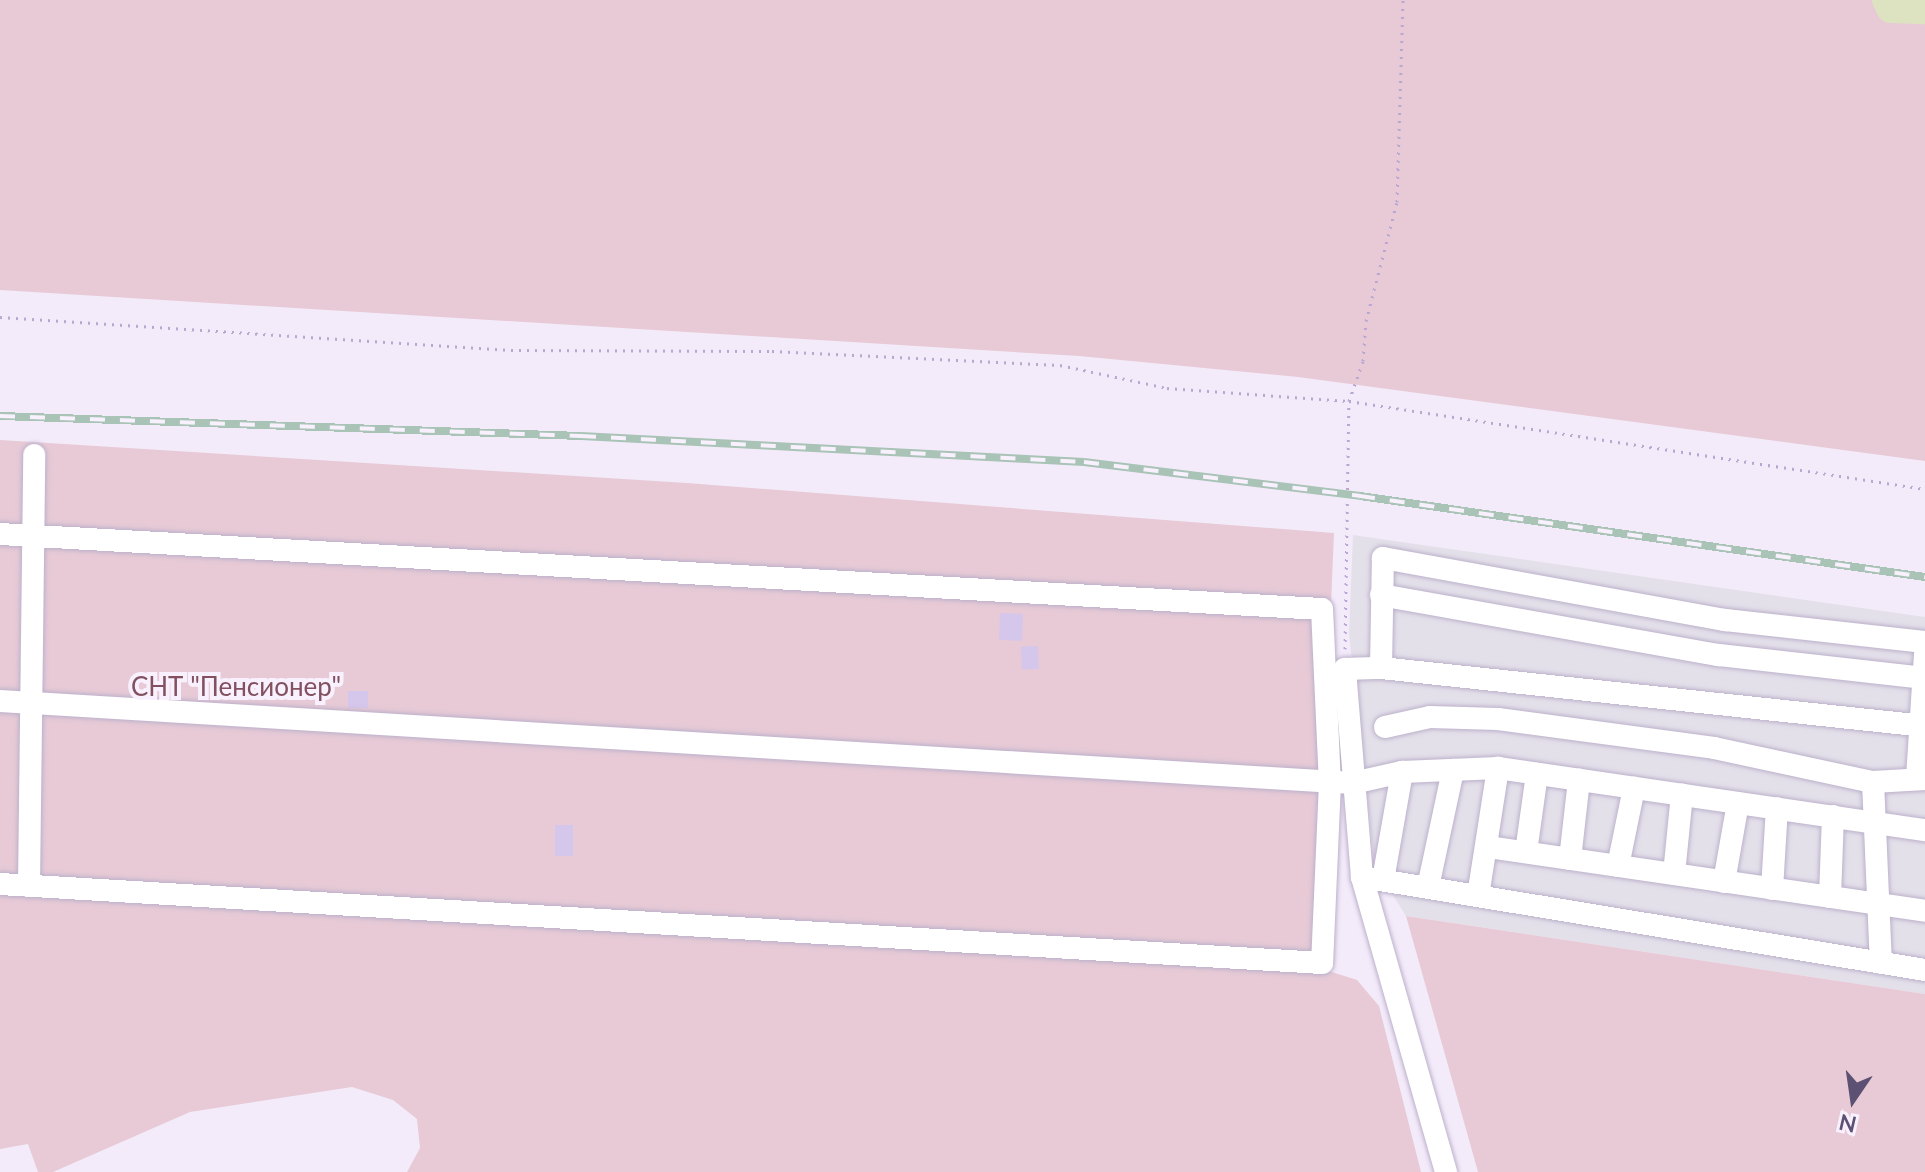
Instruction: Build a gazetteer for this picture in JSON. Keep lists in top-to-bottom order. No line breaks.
{"parks":["СНТ \"Пенсионер\""],"north":"bottom"}
